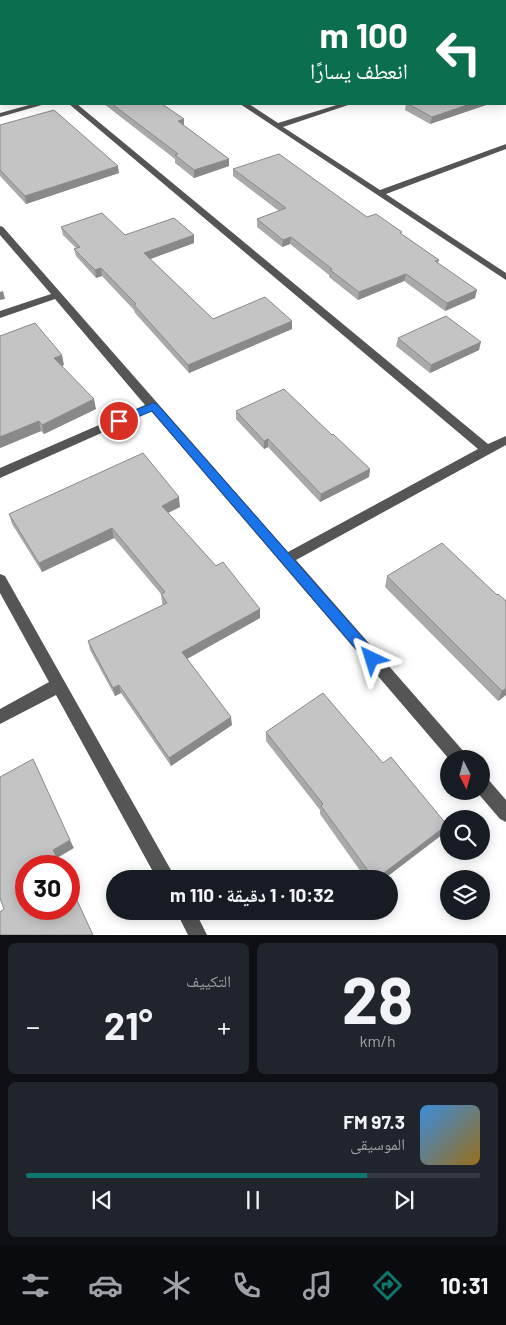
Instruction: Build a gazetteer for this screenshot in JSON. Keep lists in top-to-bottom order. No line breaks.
{"north":"bottom","page":{"turn":["100 m","انعطف يسارًا"],"limit":"30","trip":"10:32 · 1 دقيقة · 110 m","tile":[["28","km/h"],"التكييف"],"heat":["−","21°","+"],"song":["97.3 FM","الموسيقى"],"tabs":"10:31"}}
